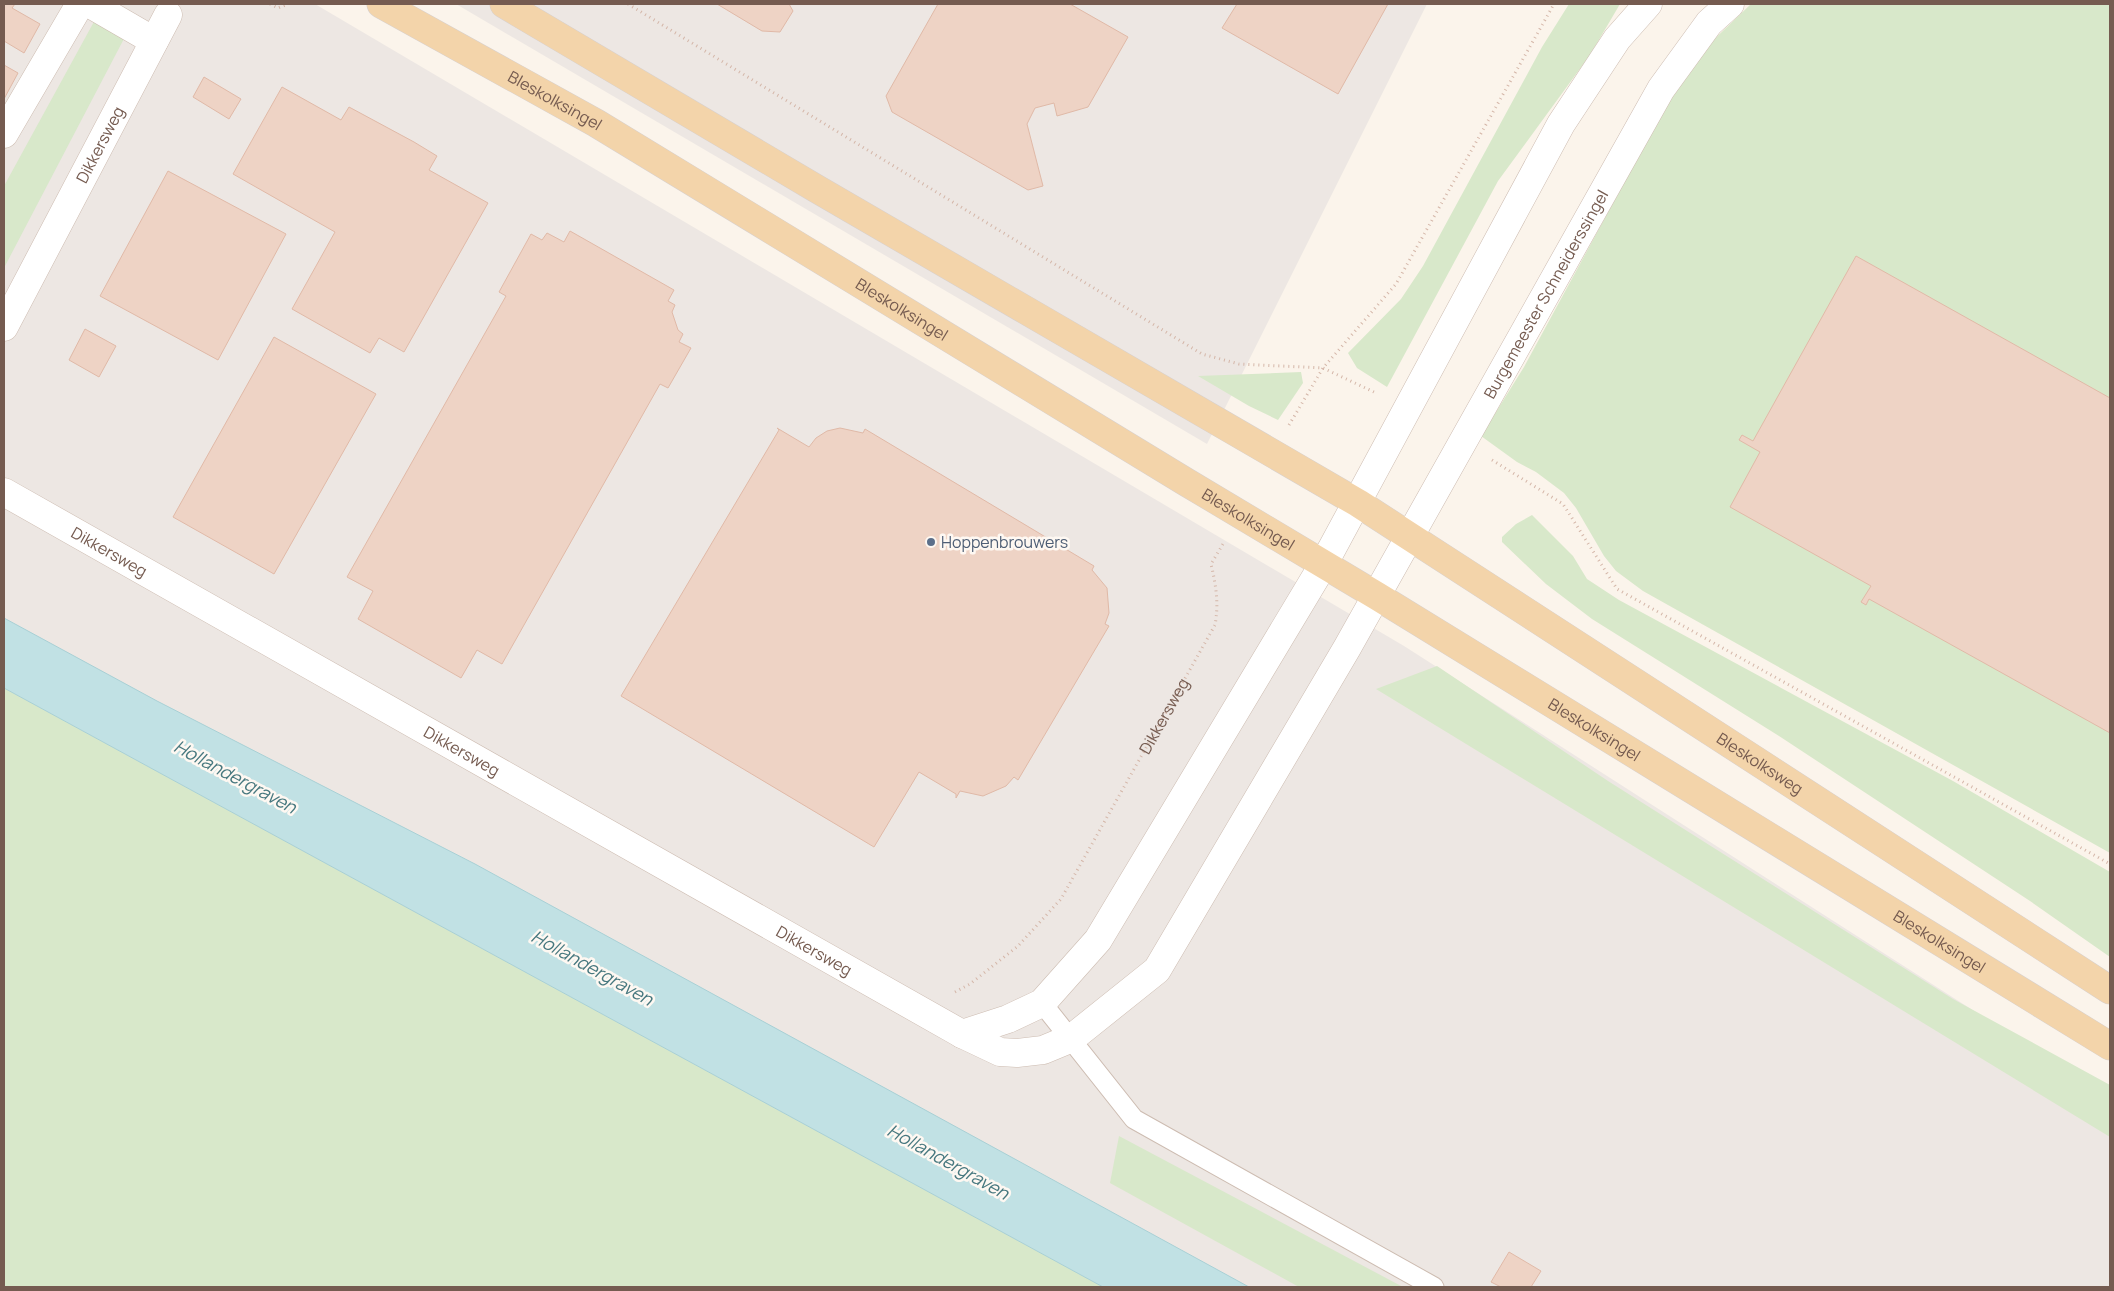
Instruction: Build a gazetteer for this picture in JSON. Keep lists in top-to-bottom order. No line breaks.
{"streets":{"main road":["Bleskolksingel","Bleskolksweg"],"street":["Dikkersweg","Burgemeester Schneiderssingel"]},"crossings":[["Bleskolksingel","Dikkersweg"],["Bleskolksingel","Burgemeester Schneiderssingel"],["Dikkersweg","Burgemeester Schneiderssingel"],["Burgemeester Schneiderssingel","Bleskolksweg"]],"water":["Hollandergraven"],"places":["Hoppenbrouwers"]}
